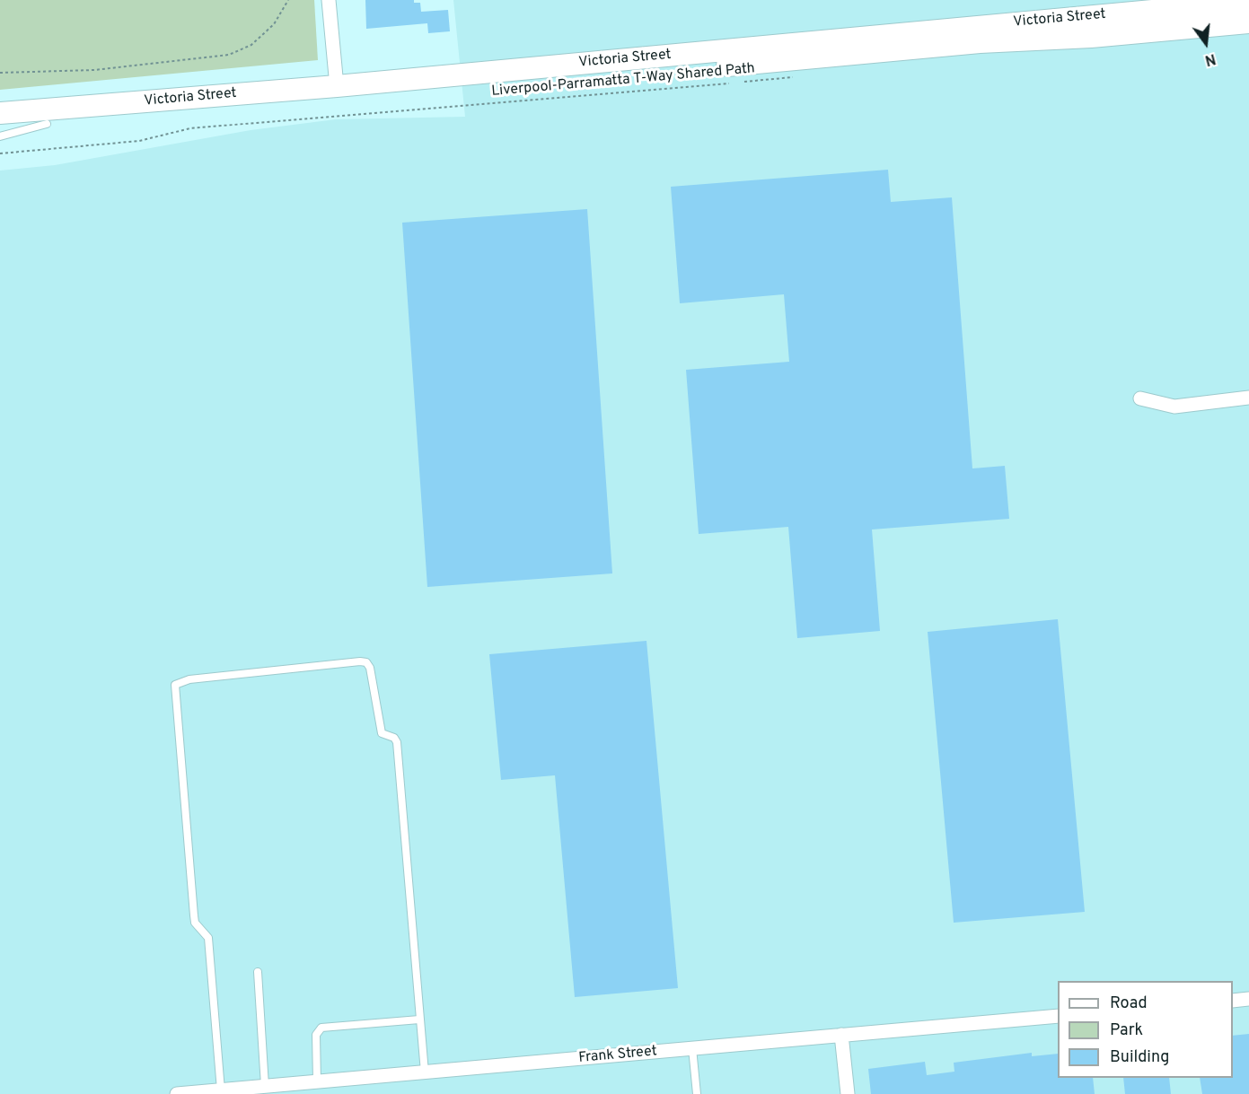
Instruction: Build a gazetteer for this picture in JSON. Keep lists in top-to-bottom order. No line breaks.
{"streets":{"main road":["Victoria Street"],"street":["Frank Street"],"path":["Liverpool-Parramatta T-Way Shared Path"]},"legend":["Road","Park","Building"],"north":"bottom"}
